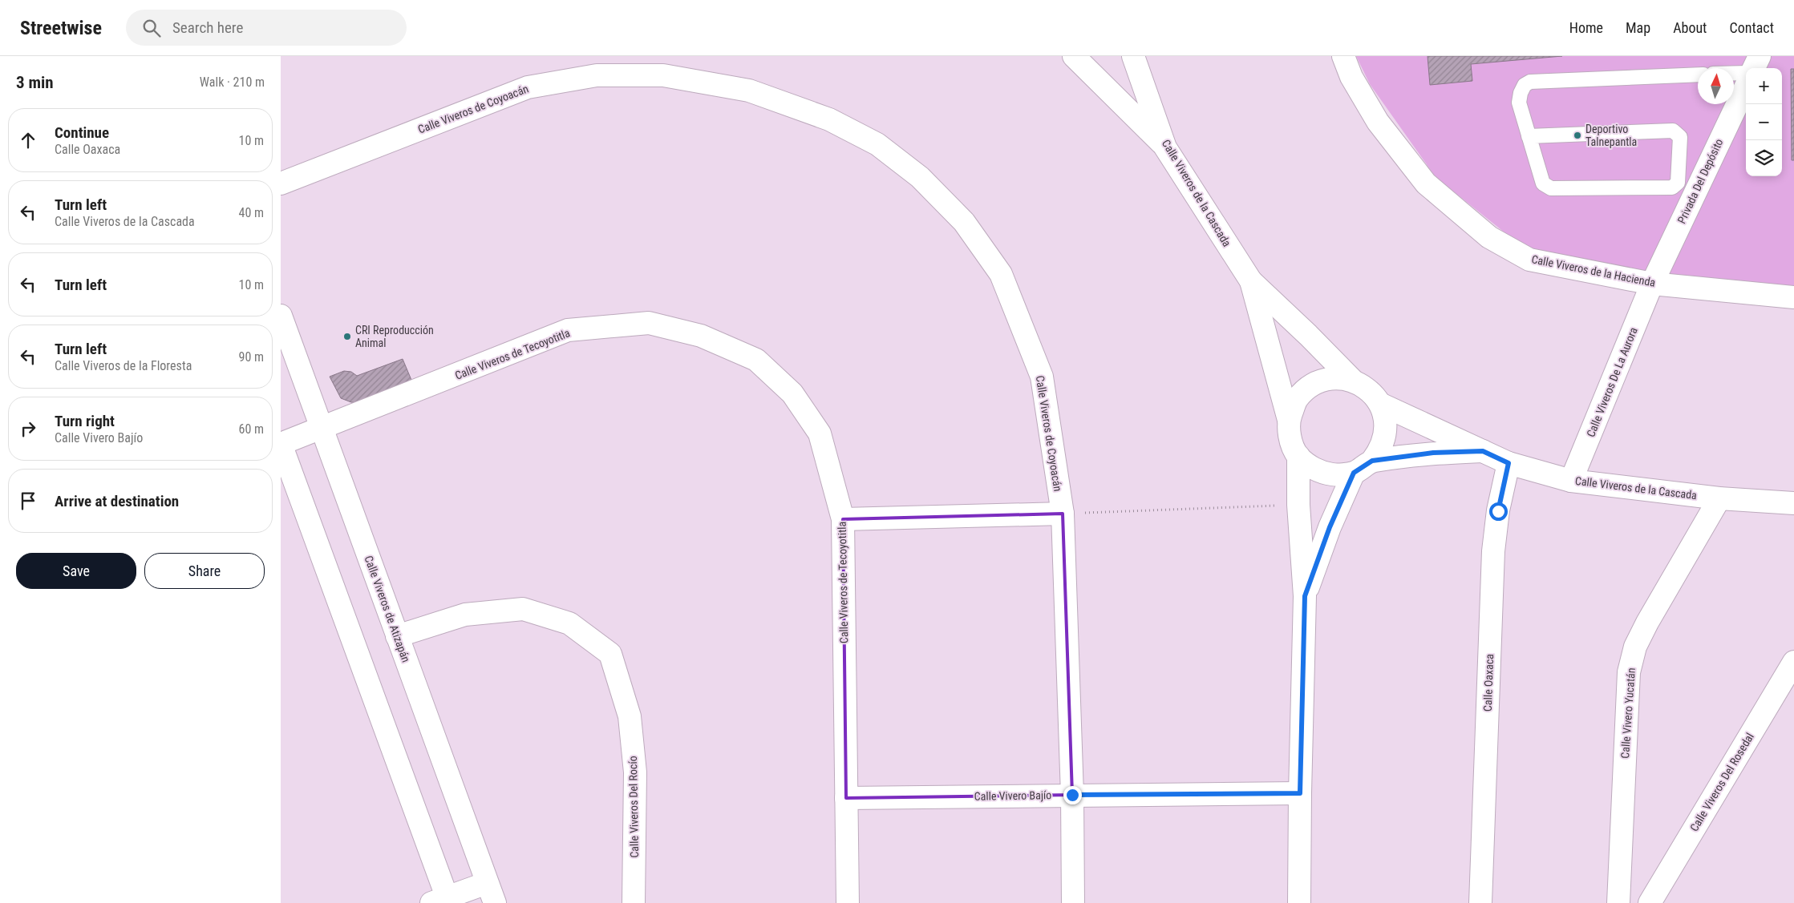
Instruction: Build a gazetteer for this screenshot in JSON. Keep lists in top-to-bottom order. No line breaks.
{"streets":{"street":["Calle Viveros de Coyoacán","Privada Del Depósito","Calle Viveros de la Cascada","Calle Viveros de la Hacienda","Calle Viveros de Tecoyotitla","Calle Viveros De La Aurora","Calle Viveros de Atizapán","Calle Oaxaca","Calle Vivero Yucatán","Calle Viveros Del Rosedal","Calle Vivero Bajío","Calle Viveros Del Rocío"]},"crossings":[["Calle Viveros de Coyoacán","Calle Vivero Bajío"],["Privada Del Depósito","Calle Viveros de la Hacienda"],["Privada Del Depósito","Calle Viveros De La Aurora"],["Calle Viveros de la Cascada","Calle Viveros De La Aurora"],["Calle Viveros de la Cascada","Calle Oaxaca"],["Calle Viveros de la Cascada","Calle Vivero Yucatán"],["Calle Viveros de la Hacienda","Calle Viveros De La Aurora"],["Calle Viveros de Tecoyotitla","Calle Viveros de Atizapán"],["Calle Viveros de Tecoyotitla","Calle Vivero Bajío"],["Calle Viveros de Atizapán","Calle Viveros Del Rocío"]],"places":["Deportivo Talnepantla","CRI Reproducción Animal"],"north":"top","page":{"header":"Streetwise","search":"Search here","nav":["Home","Map","About","Contact"],"heading":["3 min","Walk · 210 m"],"map_buttons":["+","−"],"list":[["Continue","Calle Oaxaca","10 m"],["Turn left","Calle Viveros de la Cascada","40 m"],["Turn left","10 m"],["Turn left","Calle Viveros de la Floresta","90 m"],["Turn right","Calle Vivero Bajío","60 m"],"Arrive at destination"],"buttons":["Save","Share"]}}
